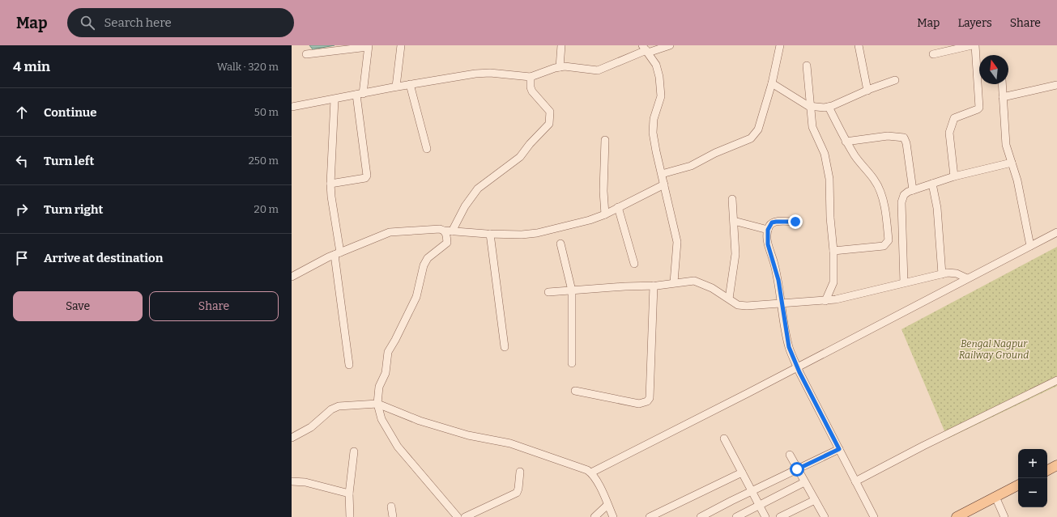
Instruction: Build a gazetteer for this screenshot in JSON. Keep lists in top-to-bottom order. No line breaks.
{"parks":["Bengal Nagpur Railway Ground"],"north":"top","page":{"header":"Map","search":"Search here","nav":["Map","Layers","Share"],"heading":["4 min","Walk · 320 m"],"list":[["Continue","50 m"],["Turn left","250 m"],["Turn right","20 m"],"Arrive at destination"],"buttons":["Save","Share"],"map_buttons":["+","−"]}}
